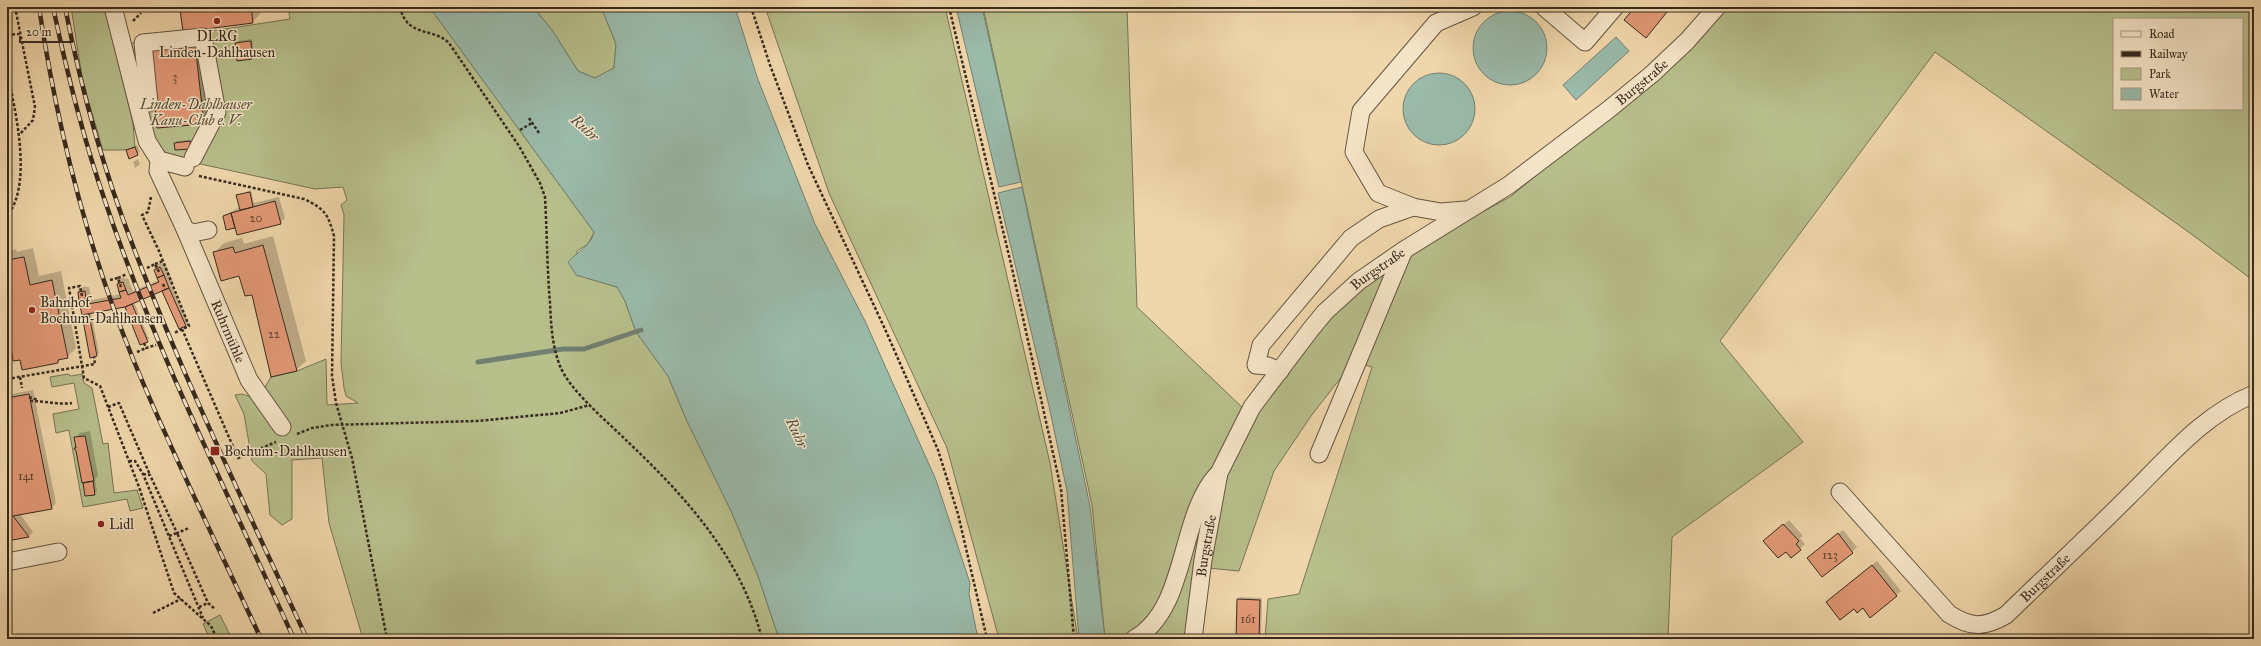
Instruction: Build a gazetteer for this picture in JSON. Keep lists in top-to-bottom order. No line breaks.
{"streets":{"street":["Burgstraße","Ruhrmühle"]},"water":["Ruhr"],"parks":["Linden-Dahlhauser Kanu-Club e. V."],"places":{"other":["DLRG Linden-Dahlhausen","Bahnhof Bochum-Dahlhausen","Lidl"],"transit":["Bochum-Dahlhausen"]},"house_numbers":["3","20","22","141","123","161"],"legend":["Road","Railway","Park","Water"],"scale_bar":"20 m"}
